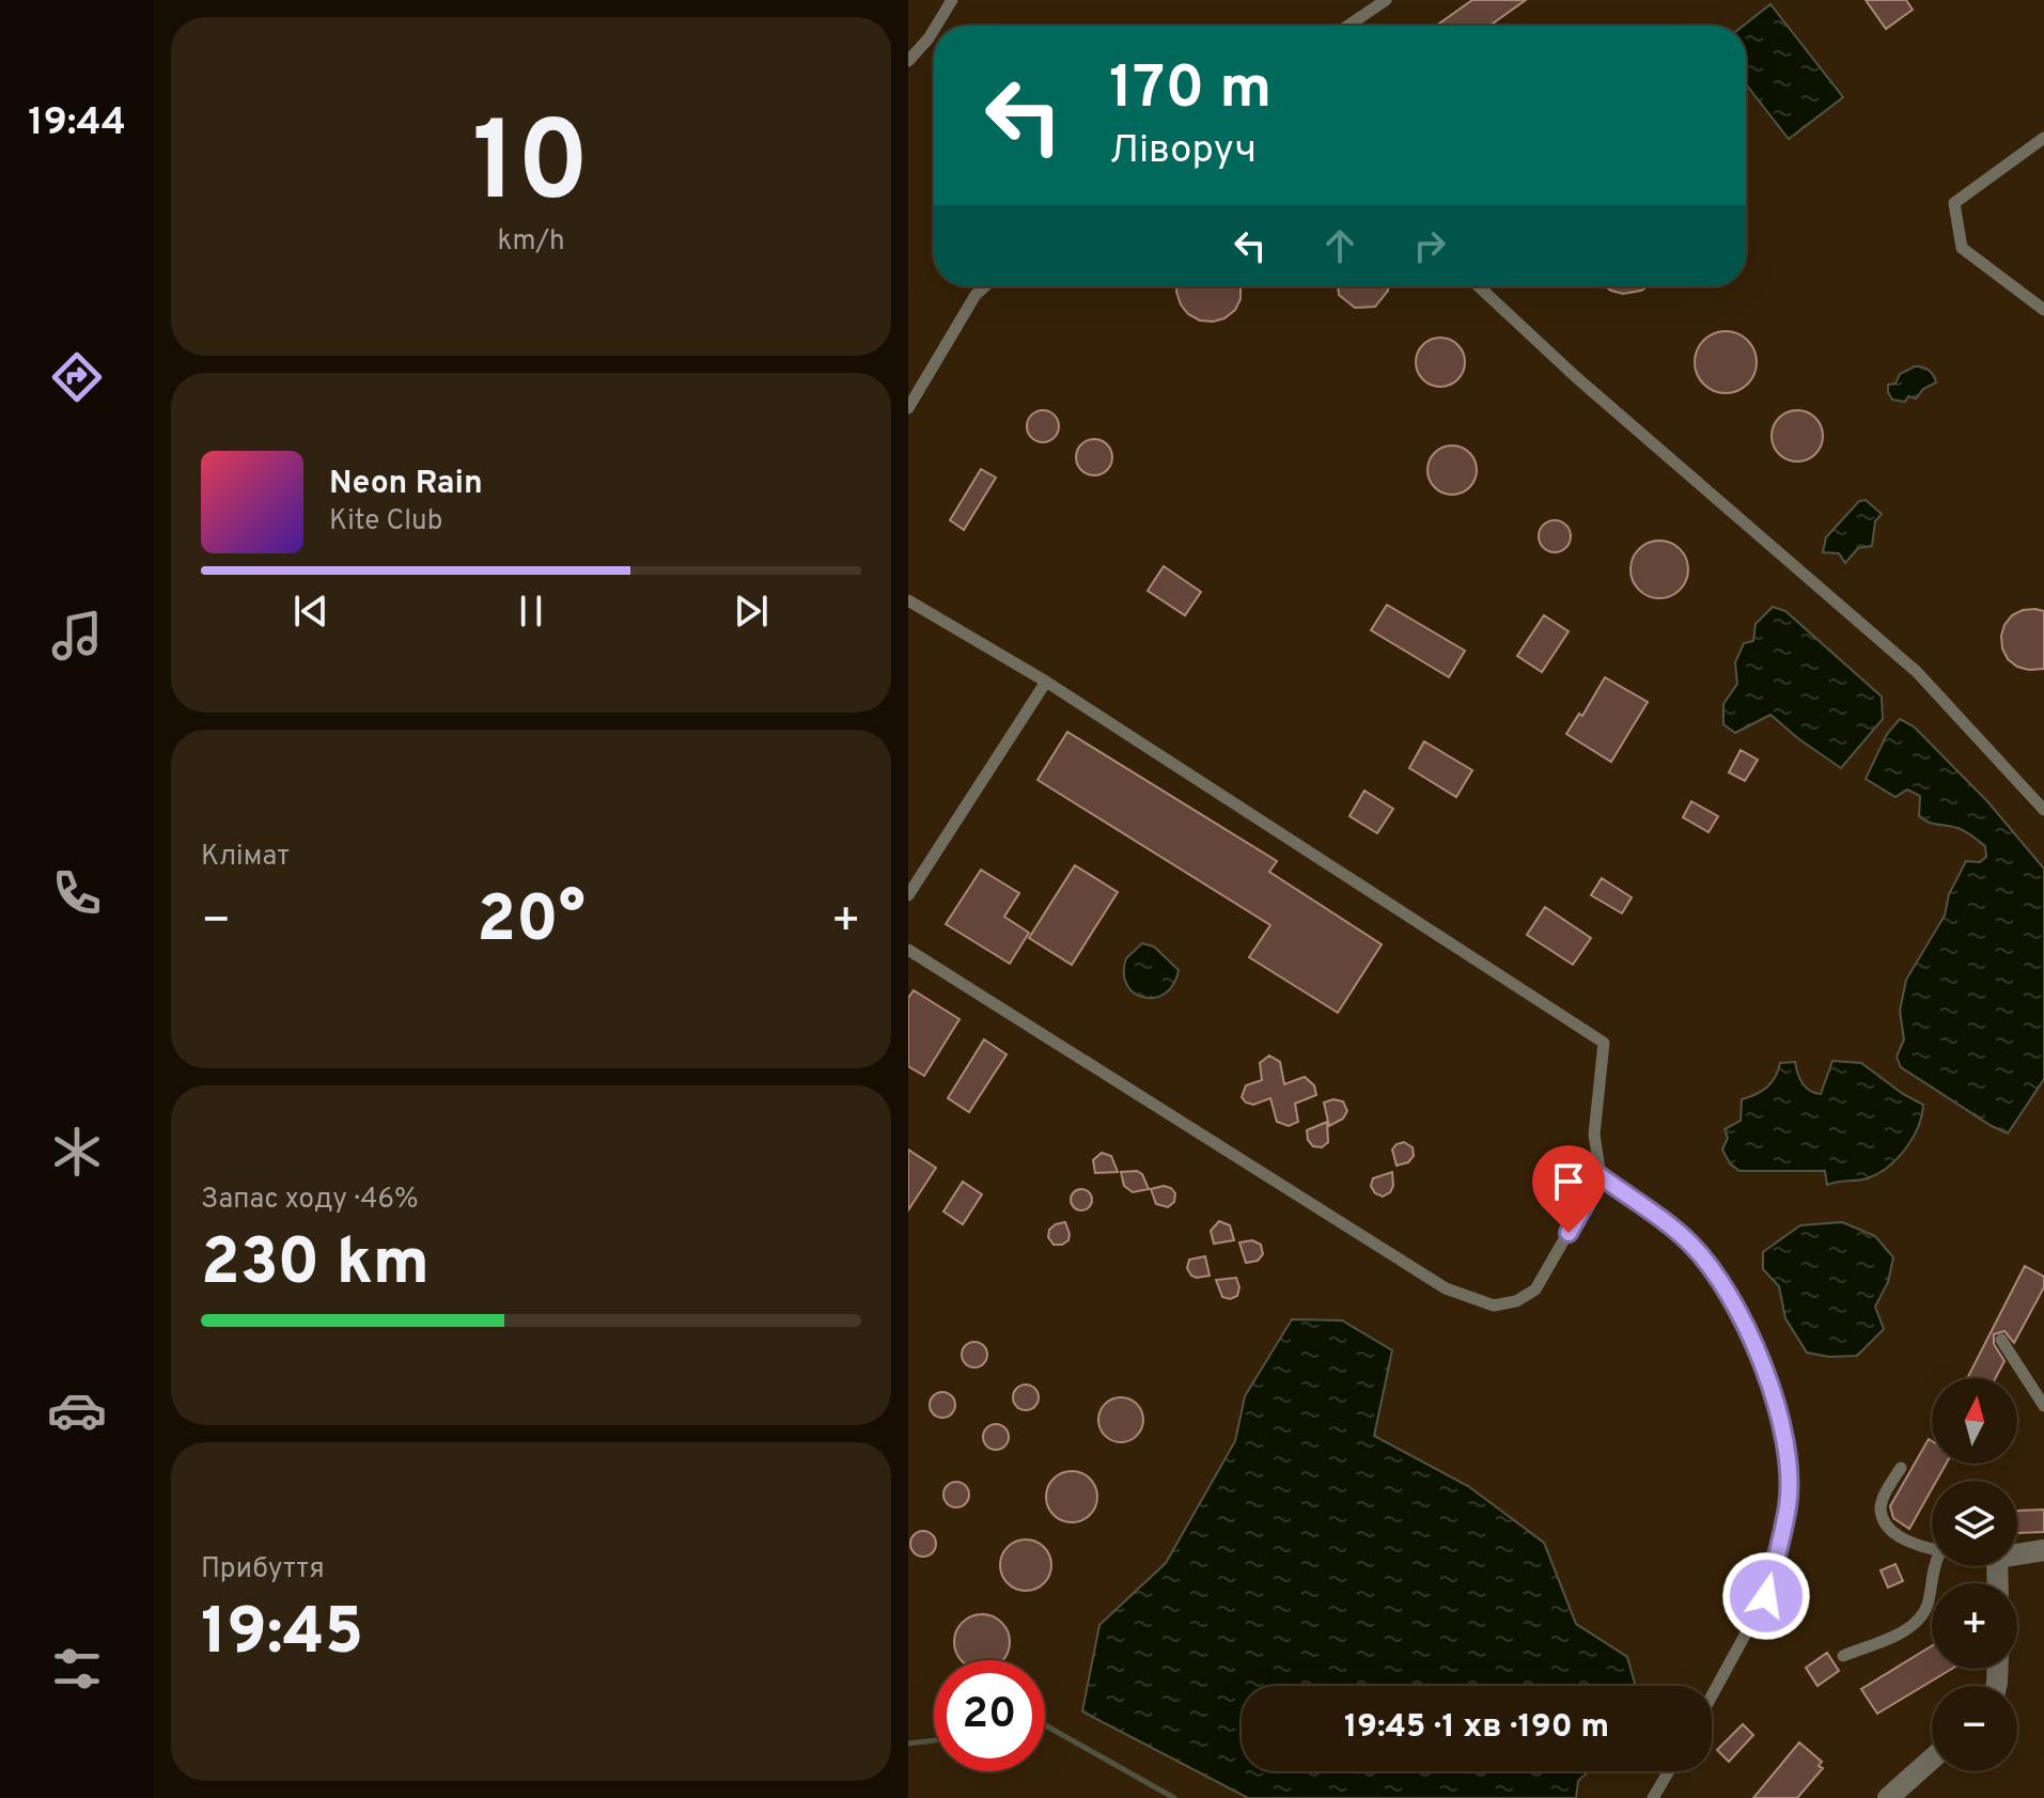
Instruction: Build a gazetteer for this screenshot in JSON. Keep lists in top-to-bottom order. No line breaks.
{"north":"top","page":{"tabs":"19:44","tile":[["10","km/h"],"Клімат",["Запас ходу · 46%","230 km"],["Прибуття","19:45"]],"turn":["170 m","Ліворуч"],"song":["Neon Rain","Kite Club"],"heat":["−","20°","+"],"map_buttons":["+","−"],"limit":"20","trip":"19:45 · 1 хв · 190 m"}}
